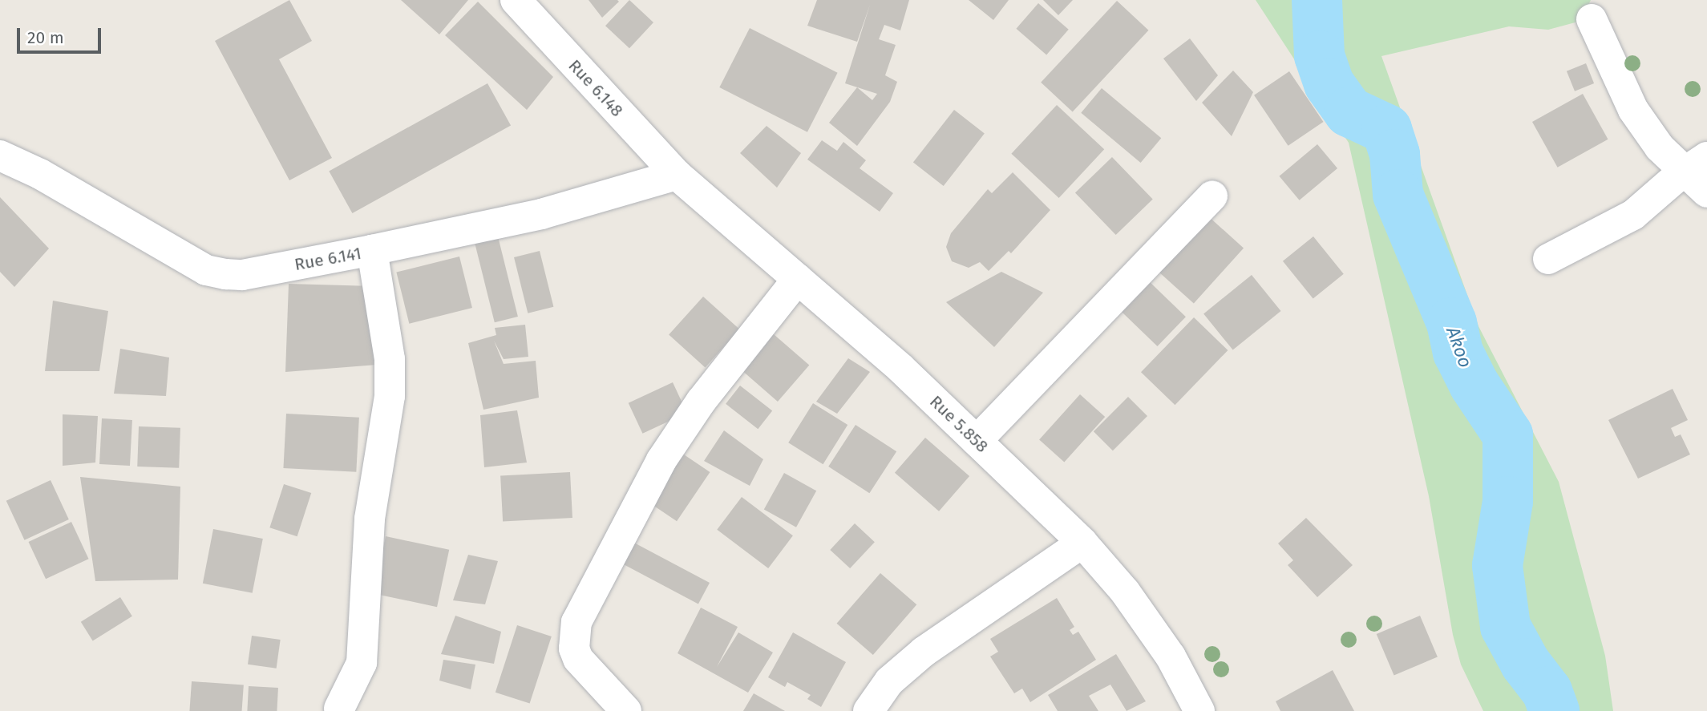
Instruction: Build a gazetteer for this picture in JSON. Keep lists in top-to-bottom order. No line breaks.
{"streets":{"street":["Rue 6.148","Rue 6.141","Rue 5.858"]},"crossings":[["Rue 6.148","Rue 6.141"],["Rue 6.148","Rue 5.858"],["Rue 6.141","Rue 5.858"]],"water":["Akoo"],"scale_bar":"20 m"}
